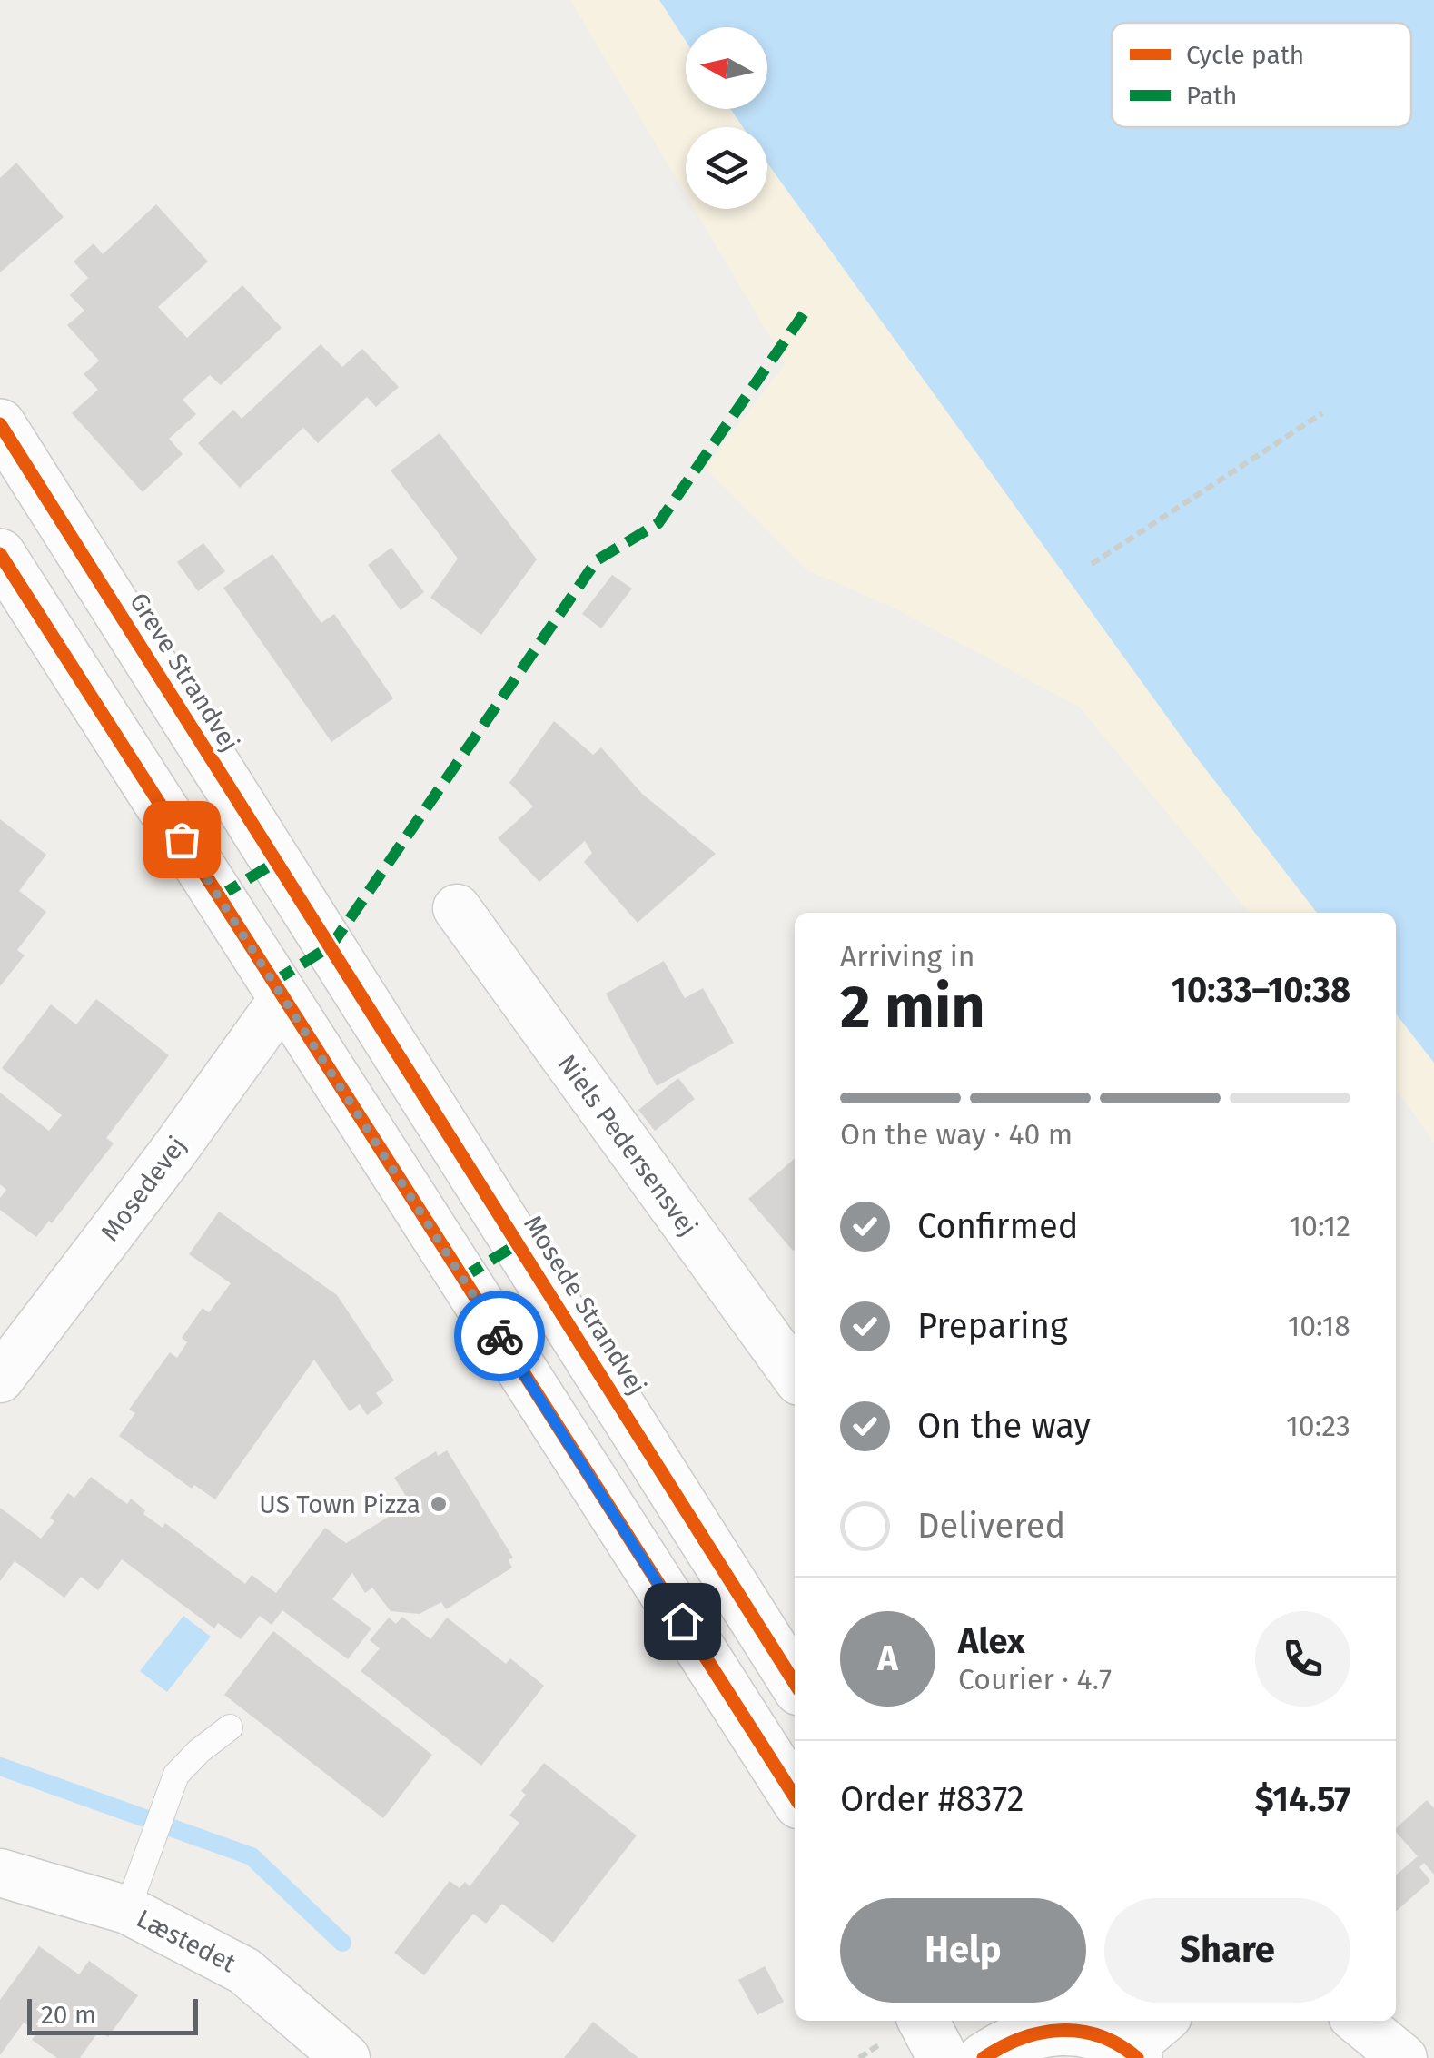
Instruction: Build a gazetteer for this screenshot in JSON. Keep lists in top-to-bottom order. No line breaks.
{"streets":{"main road":["Greve Strandvej","Mosede Strandvej"],"street":["Niels Pedersensvej","Mosedevej","Læstedet"]},"crossings":[["Greve Strandvej","Mosede Strandvej"]],"places":["US Town Pizza"],"legend":["Cycle path","Path"],"scale_bar":"20 m","north":"left","page":{"heading":["2 min","Arriving in","10:33–10:38"],"panel":["Alex","Courier · 4.7","Order #8372","$14.57"],"bar":"On the way · 40 m","list":[["Confirmed","10:12"],["Preparing","10:18"],["On the way","10:23"],"Delivered"],"round":"A","buttons":["Help","Share"],"scale":"20 m"}}
